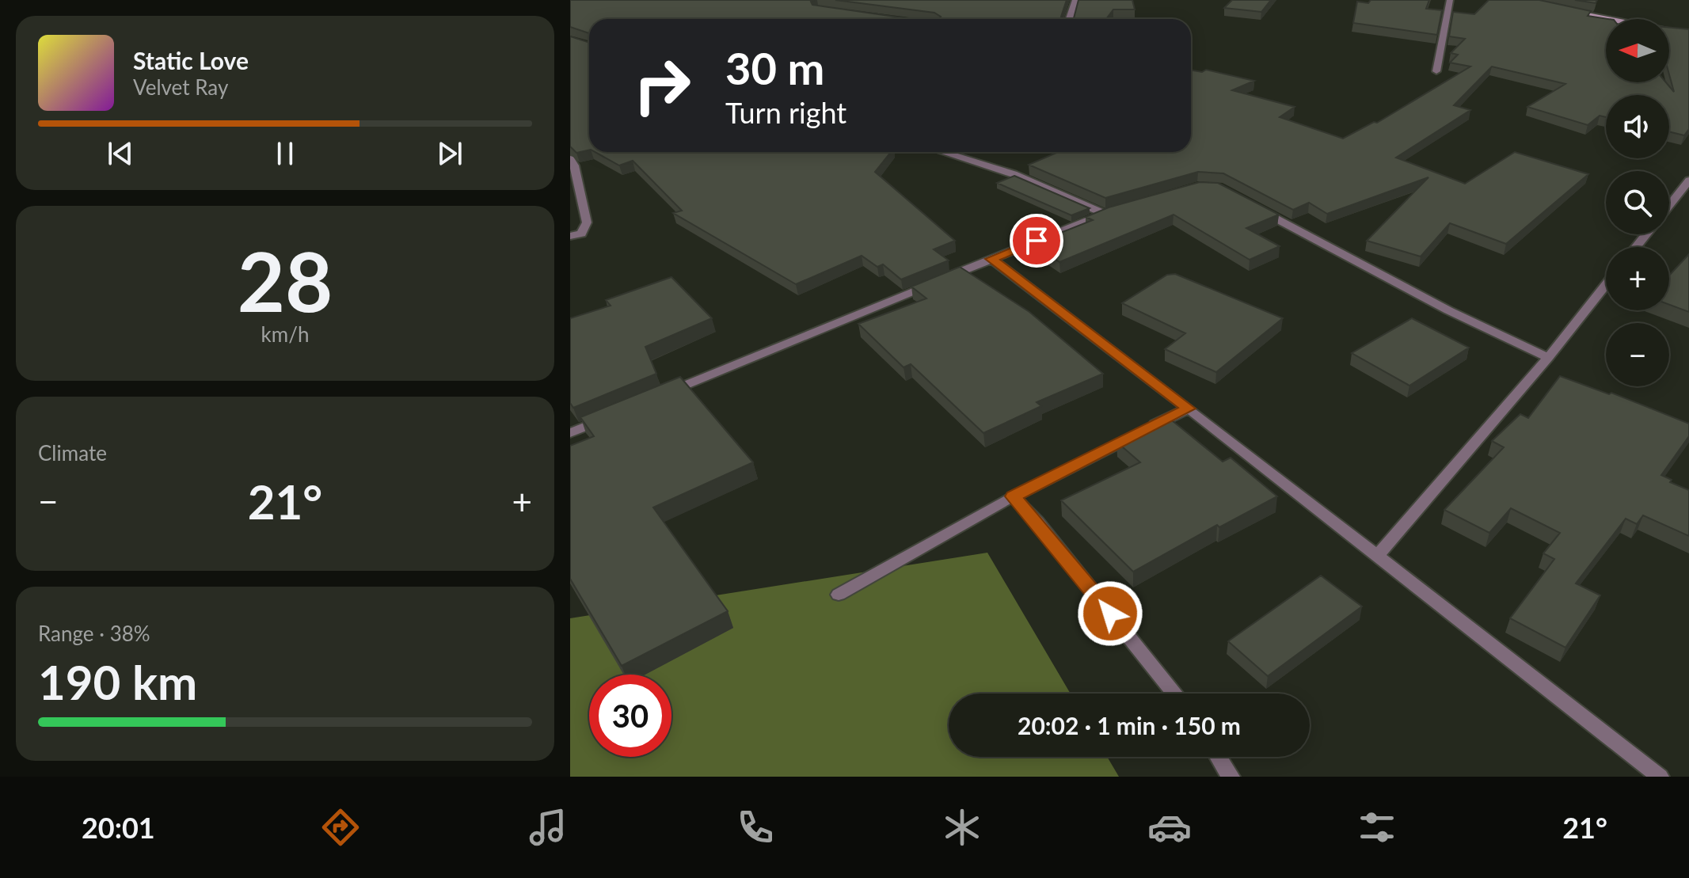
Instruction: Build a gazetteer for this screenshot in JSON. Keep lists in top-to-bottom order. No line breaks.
{"north":"left","page":{"map_buttons":["+","−"],"turn":["30 m","Turn right"],"song":["Static Love","Velvet Ray"],"tile":[["28","km/h"],"Climate",["Range · 38%","190 km"]],"heat":["−","21°","+"],"limit":"30","trip":"20:02 · 1 min · 150 m","tabs":["20:01","21°"]}}
